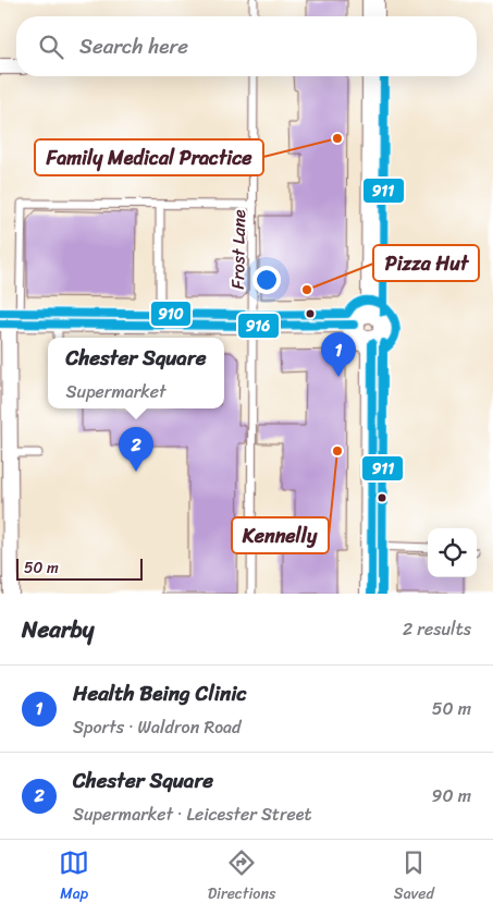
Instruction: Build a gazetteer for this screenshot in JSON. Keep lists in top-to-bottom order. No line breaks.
{"streets":{"lane":["Frost Lane"]},"places":["Family Medical Practice","Pizza Hut","Kennelly"],"lines":["transit line 911","transit line 910","transit line 916"],"scale_bar":"50 m","page":{"search":"Search here","pins":["1","2"],"popup":["Chester Square","Supermarket"],"scale":"50 m","heading":["Nearby","2 results"],"list":[{"mark":"1","name":"Health Being Clinic","note":"Sports · Waldron Road","value":"50 m"},{"mark":"2","name":"Chester Square","note":"Supermarket · Leicester Street","value":"90 m"}],"nav":["Map","Directions","Saved"]}}
